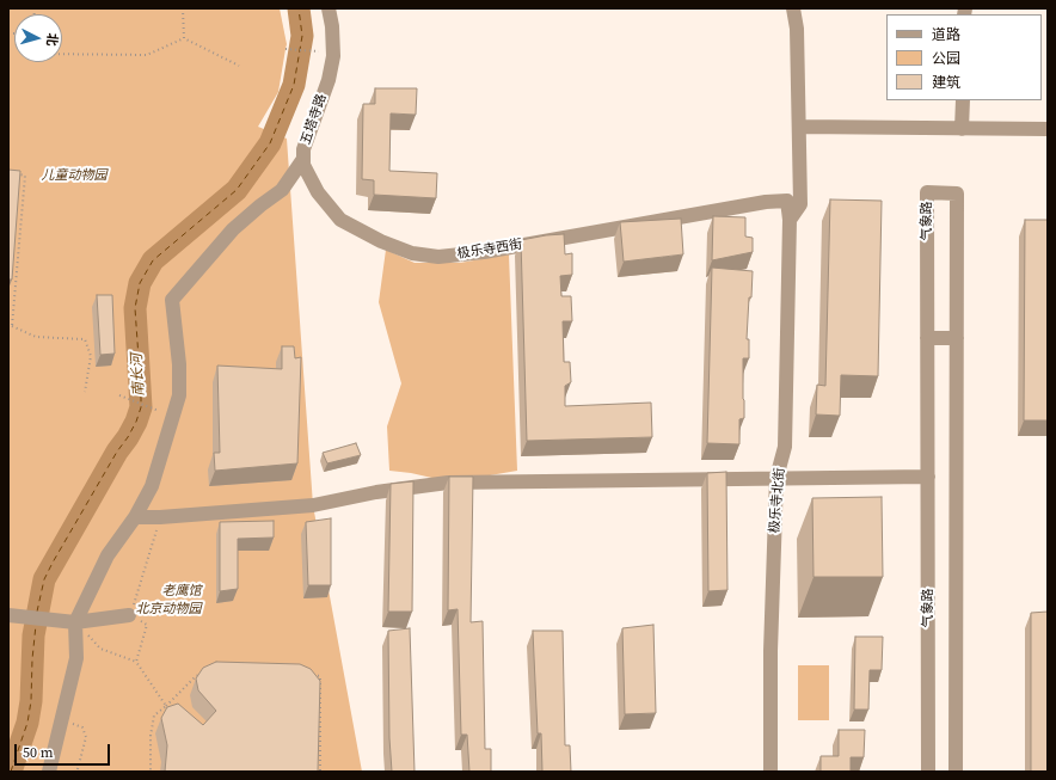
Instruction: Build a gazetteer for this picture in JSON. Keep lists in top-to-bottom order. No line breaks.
{"streets":{"street":["五塔寺路","气象路","极乐寺西街","极乐寺北街"]},"crossings":[["五塔寺路","极乐寺西街"],["极乐寺西街","极乐寺北街"]],"water":["南长河"],"parks":["儿童动物园","老鹰馆","北京动物园"],"legend":["道路","公园","建筑"],"scale_bar":"50 m","north":"right"}
